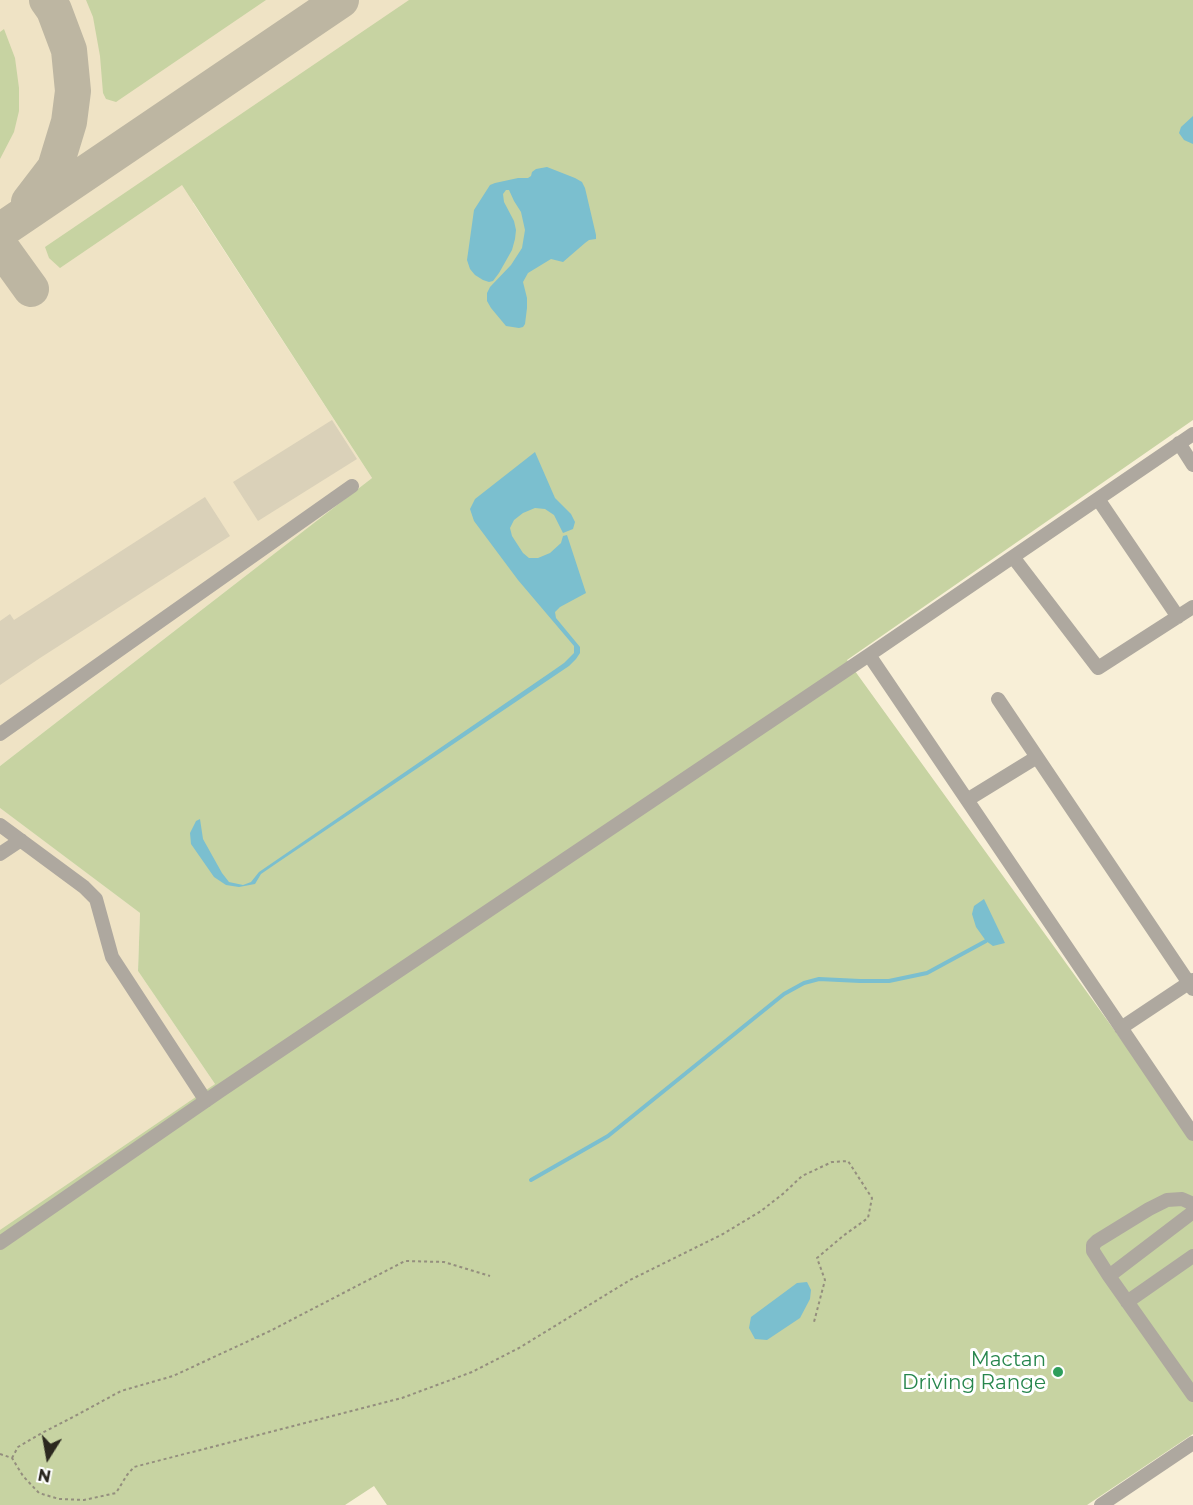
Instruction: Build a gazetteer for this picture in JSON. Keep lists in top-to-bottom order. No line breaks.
{"places":["Mactan Driving Range"],"north":"bottom"}
